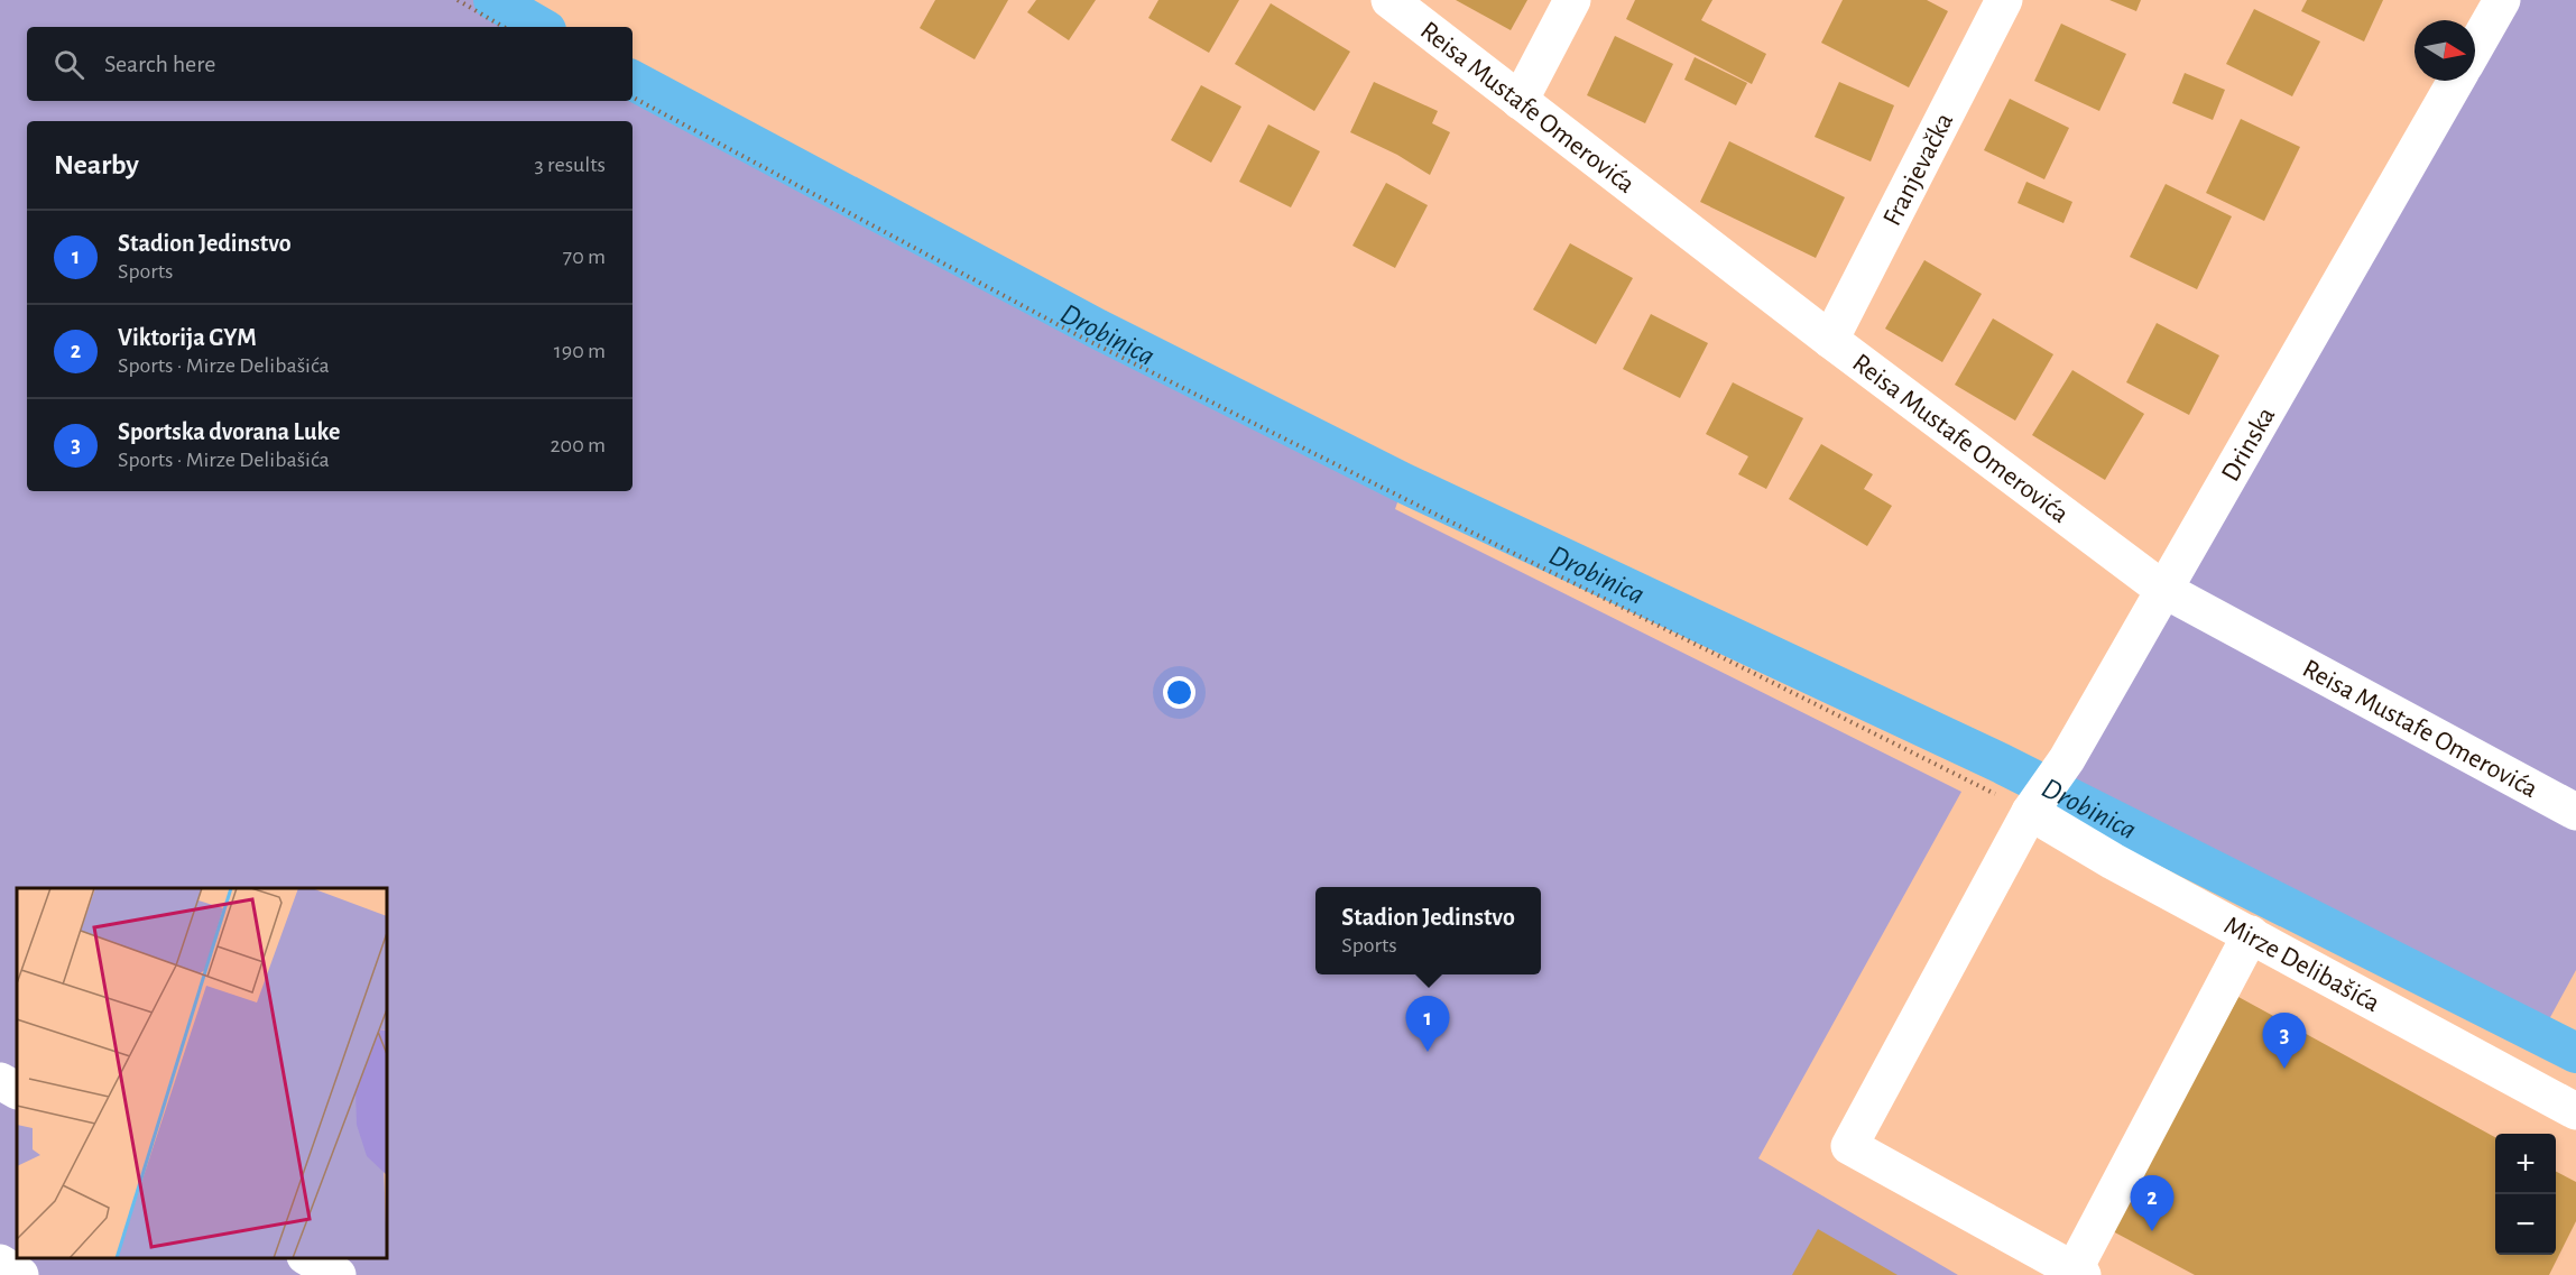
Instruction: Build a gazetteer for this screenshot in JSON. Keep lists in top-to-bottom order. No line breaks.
{"streets":{"street":["Reisa Mustafe Omerovića","Franjevačka","Drinska","Mirze Delibašića"]},"crossings":[["Reisa Mustafe Omerovića","Franjevačka"],["Reisa Mustafe Omerovića","Drinska"],["Drinska","Mirze Delibašića"]],"water":["Drobinica"],"north":"right","page":{"search":"Search here","heading":["Nearby","3 results"],"list":[{"mark":"1","name":"Stadion Jedinstvo","note":"Sports","value":"70 m"},{"mark":"2","name":"Viktorija GYM","note":"Sports · Mirze Delibašića","value":"190 m"},{"mark":"3","name":"Sportska dvorana Luke","note":"Sports · Mirze Delibašića","value":"200 m"}],"popup":["Stadion Jedinstvo","Sports"],"pins":["1","3","2"],"map_buttons":["+","−"]}}
